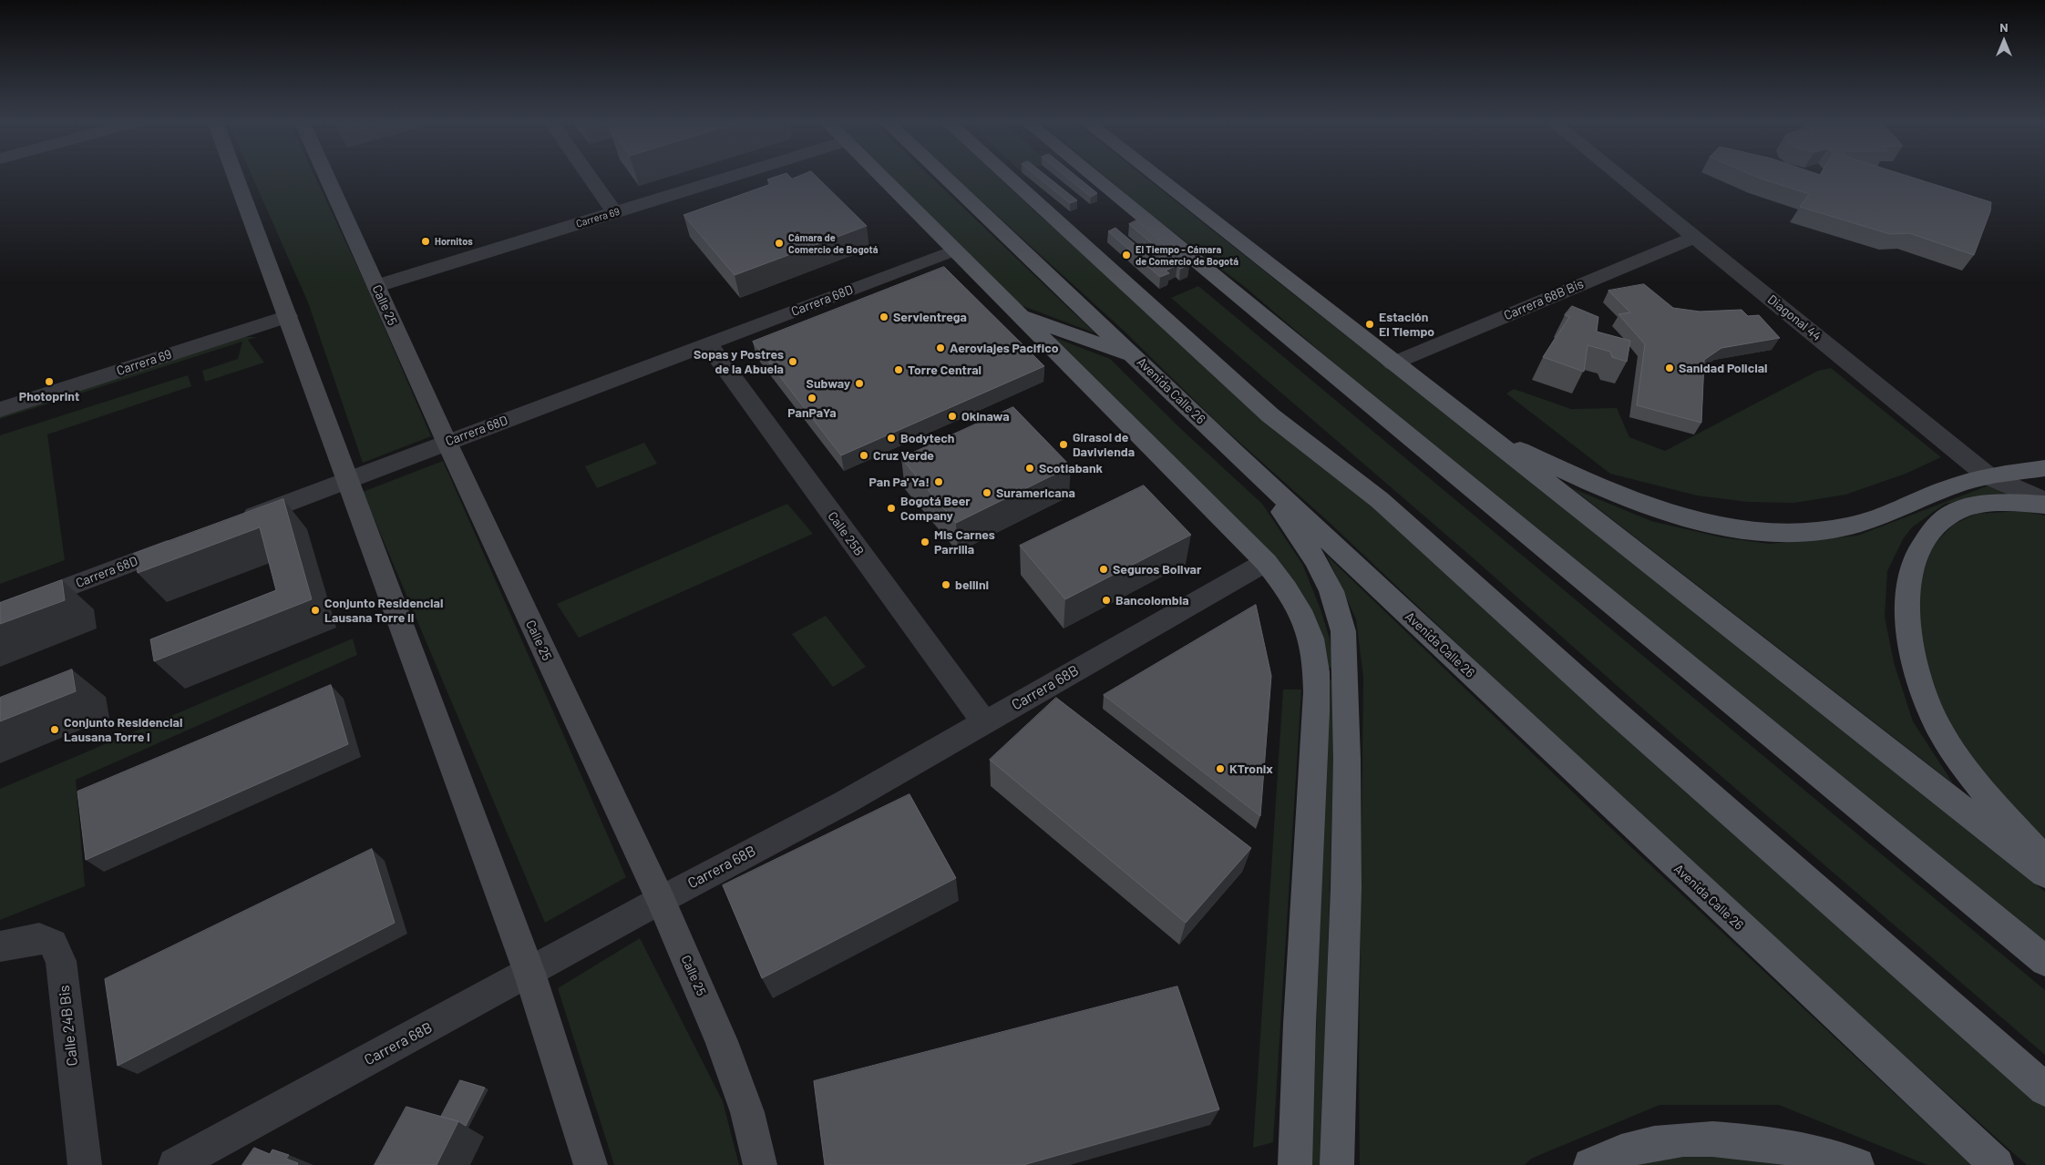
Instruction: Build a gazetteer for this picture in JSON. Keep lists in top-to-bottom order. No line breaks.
{"streets":{"main road":["Avenida Calle 26"],"street":["Carrera 69","Carrera 68B Bis","Carrera 68D","Calle 25","Diagonal 44","Calle 25B","Carrera 68B","Calle 24B Bis"]},"crossings":[["Carrera 69","Calle 25"],["Carrera 68B Bis","Diagonal 44"],["Carrera 68D","Calle 25"],["Carrera 68D","Calle 25B"],["Calle 25","Carrera 68B"],["Calle 25B","Carrera 68B"]],"places":["Hornitos","Cámara de Comercio de Bogotá","El Tiempo - Cámara de Comercio de Bogotá","Servientrega","Estación El Tiempo","Aeroviajes Pacifico","Sopas y Postres de la Abuela","Sanidad Policial","Torre Central","Photoprint","Subway","PanPaYa","Okinawa","Bodytech","Girasol de Davivienda","Cruz Verde","Scotiabank","Pan Pa' Ya!","Suramericana","Bogotá Beer Company","Mis Carnes Parrilla","Seguros Bolivar","bellini","Bancolombia","Conjunto Residencial Lausana Torre II","Conjunto Residencial Lausana Torre I","KTronix"],"north":"top"}
